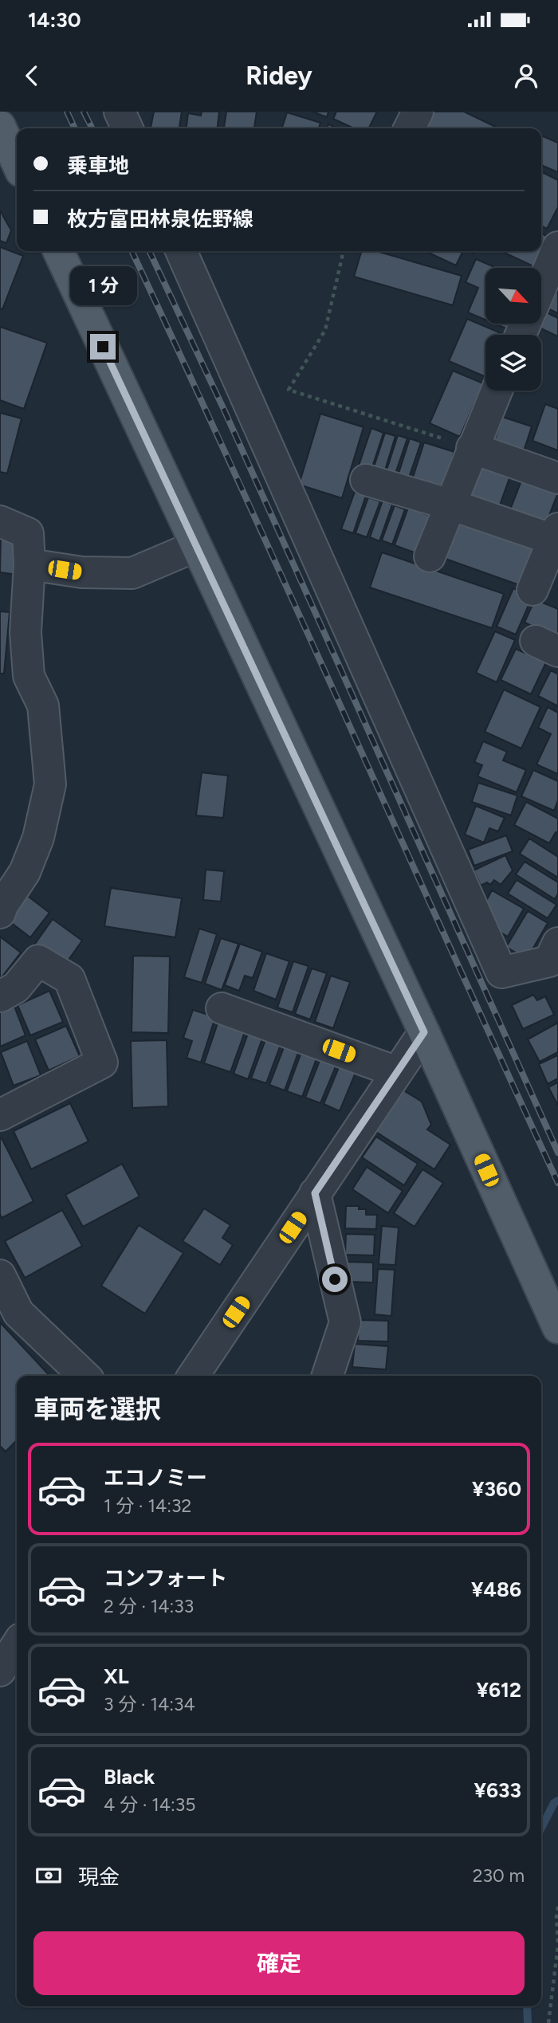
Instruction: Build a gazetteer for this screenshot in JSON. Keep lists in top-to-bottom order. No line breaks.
{"north":"bottom right","page":{"status":"14:30","header":"Ridey","banner":["乗車地","枚方富田林泉佐野線"],"bubble":"1 分","heading":"車両を選択","list":[{"name":"エコノミー","note":"1 分 · 14:32","value":"¥360"},{"name":"コンフォート","note":"2 分 · 14:33","value":"¥486"},{"name":"XL","note":"3 分 · 14:34","value":"¥612"},{"name":"Black","note":"4 分 · 14:35","value":"¥633"}],"pay":["現金","230 m"],"buttons":"確定"}}
